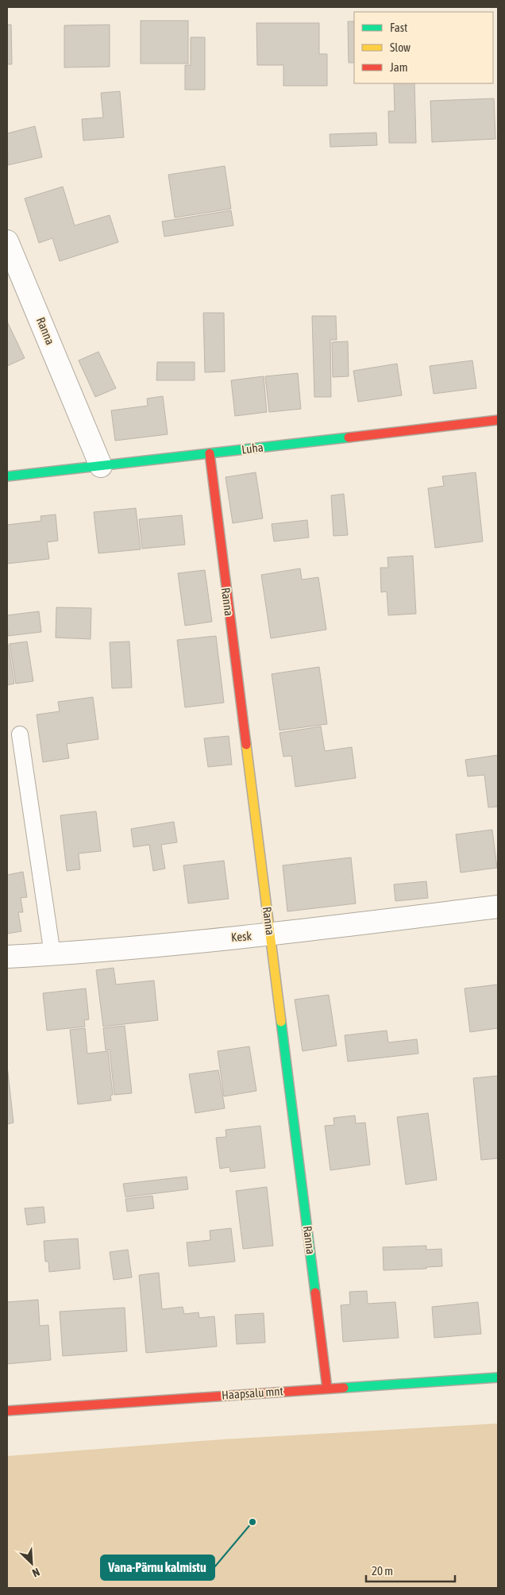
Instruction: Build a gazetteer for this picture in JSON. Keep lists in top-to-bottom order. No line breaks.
{"streets":{"street":["Ranna","Luha","Kesk","Haapsalu mnt"]},"crossings":[["Ranna","Luha"],["Ranna","Kesk"],["Ranna","Haapsalu mnt"]],"places":["Vana-Pärnu kalmistu"],"legend":["Fast","Slow","Jam"],"scale_bar":"20 m","north":"bottom right"}
